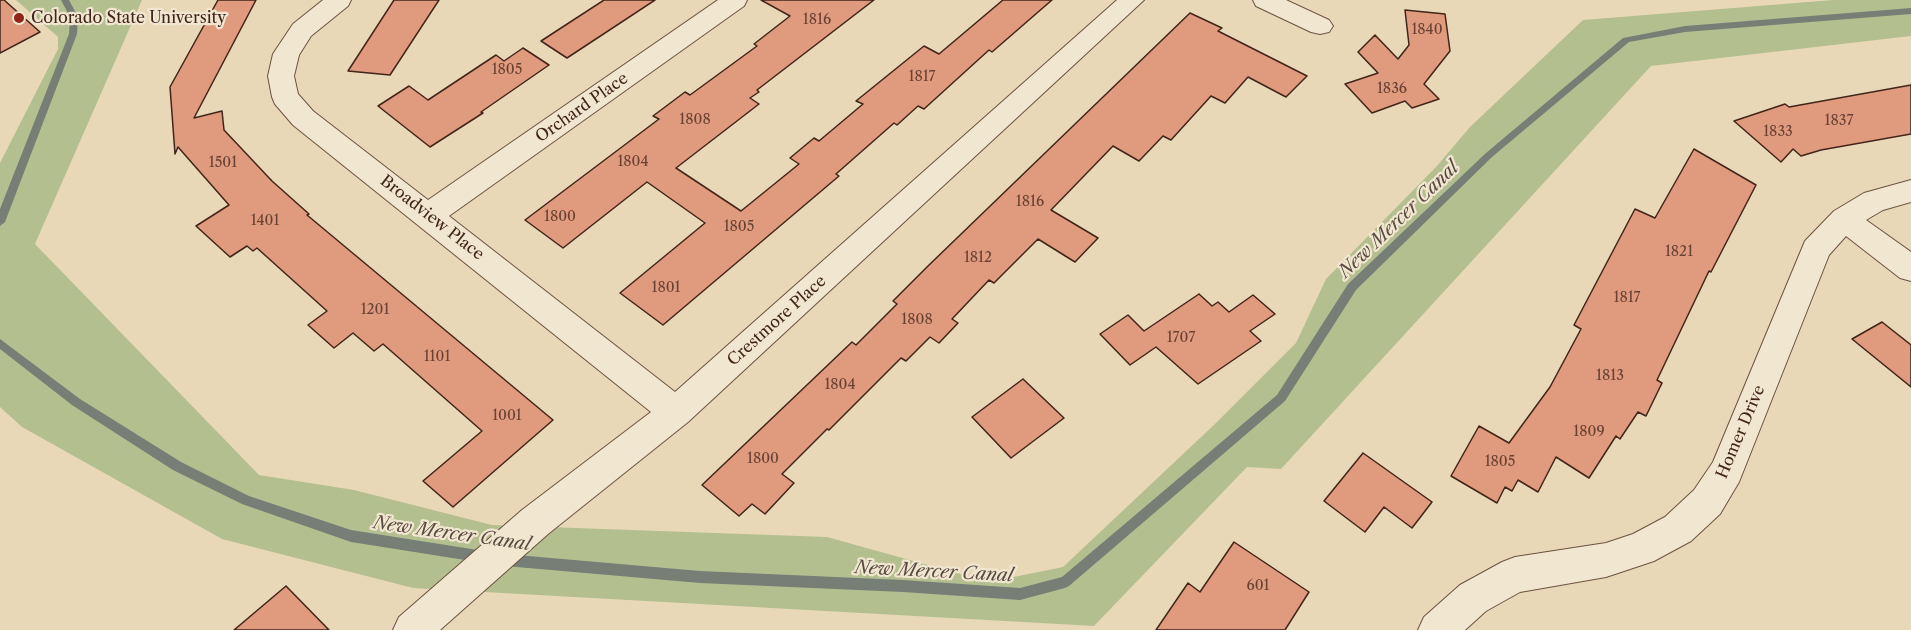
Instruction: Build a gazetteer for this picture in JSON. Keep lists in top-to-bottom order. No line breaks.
{"streets":{"street":["Orchard Place","Broadview Place","Crestmore Place","Homer Drive"]},"crossings":[["Orchard Place","Broadview Place"],["Broadview Place","Crestmore Place"]],"water":["New Mercer Canal"],"places":["Colorado State University"],"house_numbers":["1816","1840","1805","1817","1836","1808","1837","1833","1804","1501","1816","1800","1401","1805","1821","1812","1801","1817","1201","1808","1707","1101","1813","1804","1001","1809","1800","1805","601"]}
